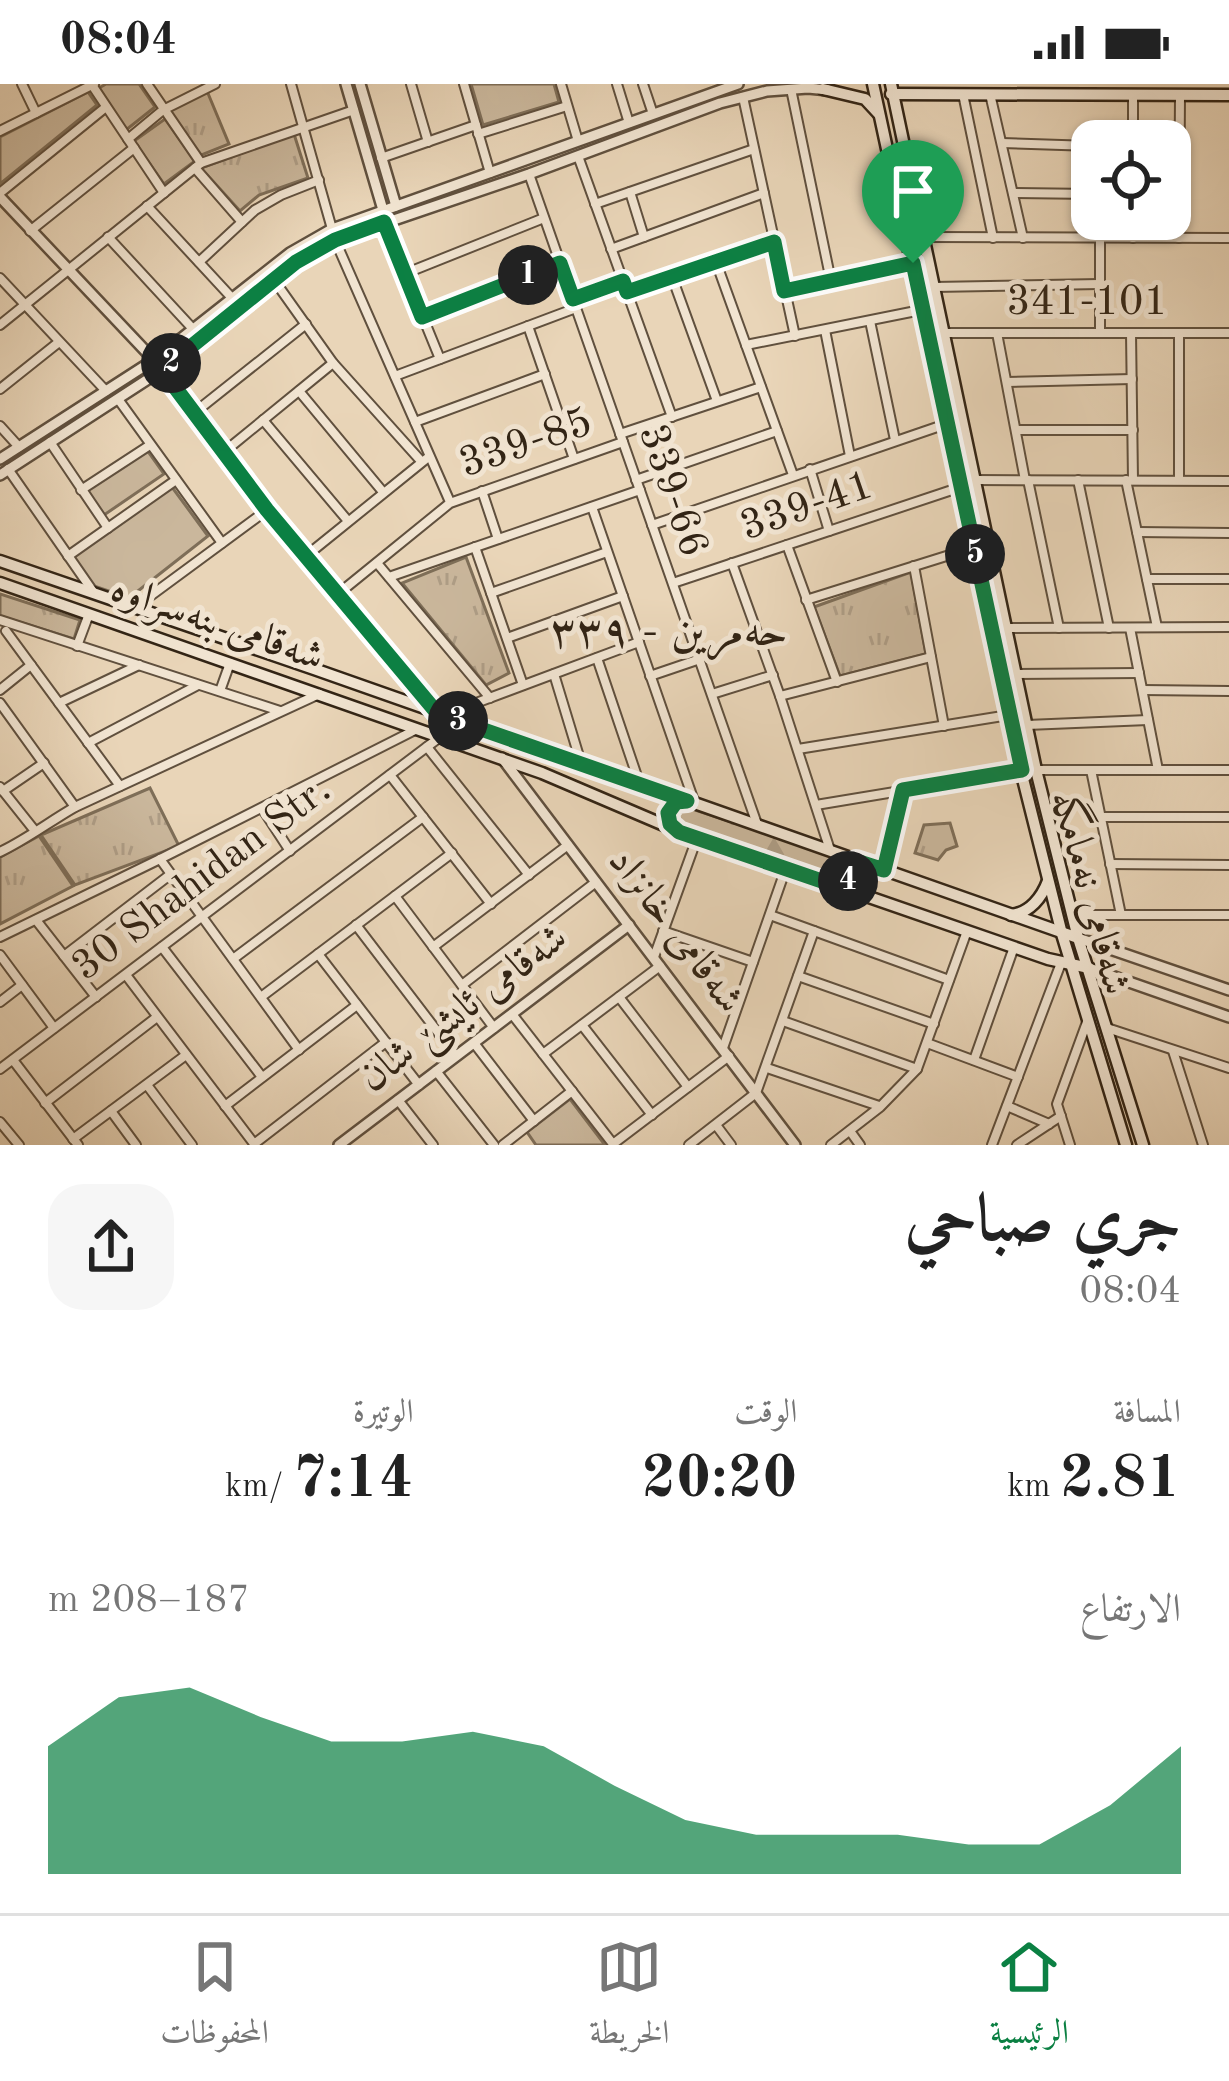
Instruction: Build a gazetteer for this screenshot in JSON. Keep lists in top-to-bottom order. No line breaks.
{"streets":{"main road":["شەقامی بنەسراوە","شەقامی نەمامگە"],"street":["341-101","339-85","339-66","339-41","30 Shahidan Str.","شەقامی خانزاد","شەقامی ئایشێ شان"]},"crossings":[["341-101","شەقامی نەمامگە"],["339-85","339-66"],["339-66","339-41"],["339-66","شەقامی بنەسراوە"],["339-41","شەقامی نەمامگە"],["شەقامی بنەسراوە","30 Shahidan Str."],["شەقامی بنەسراوە","شەقامی نەمامگە"],["شەقامی بنەسراوە","شەقامی خانزاد"],["شەقامی خانزاد","شەقامی ئایشێ شان"]],"districts":["حەمرین - ٣٣٩"],"page":{"status":"08:04","pins":["1","2","5","3","4"],"heading":["جري صباحي","08:04"],"stats":[["المسافة","2.81 km"],["الوقت","20:20"],["الوتيرة","7:14 /km"]],"chart":["الارتفاع","187–208 m"],"tabs":["الرئيسية","الخريطة","المحفوظات"]}}
